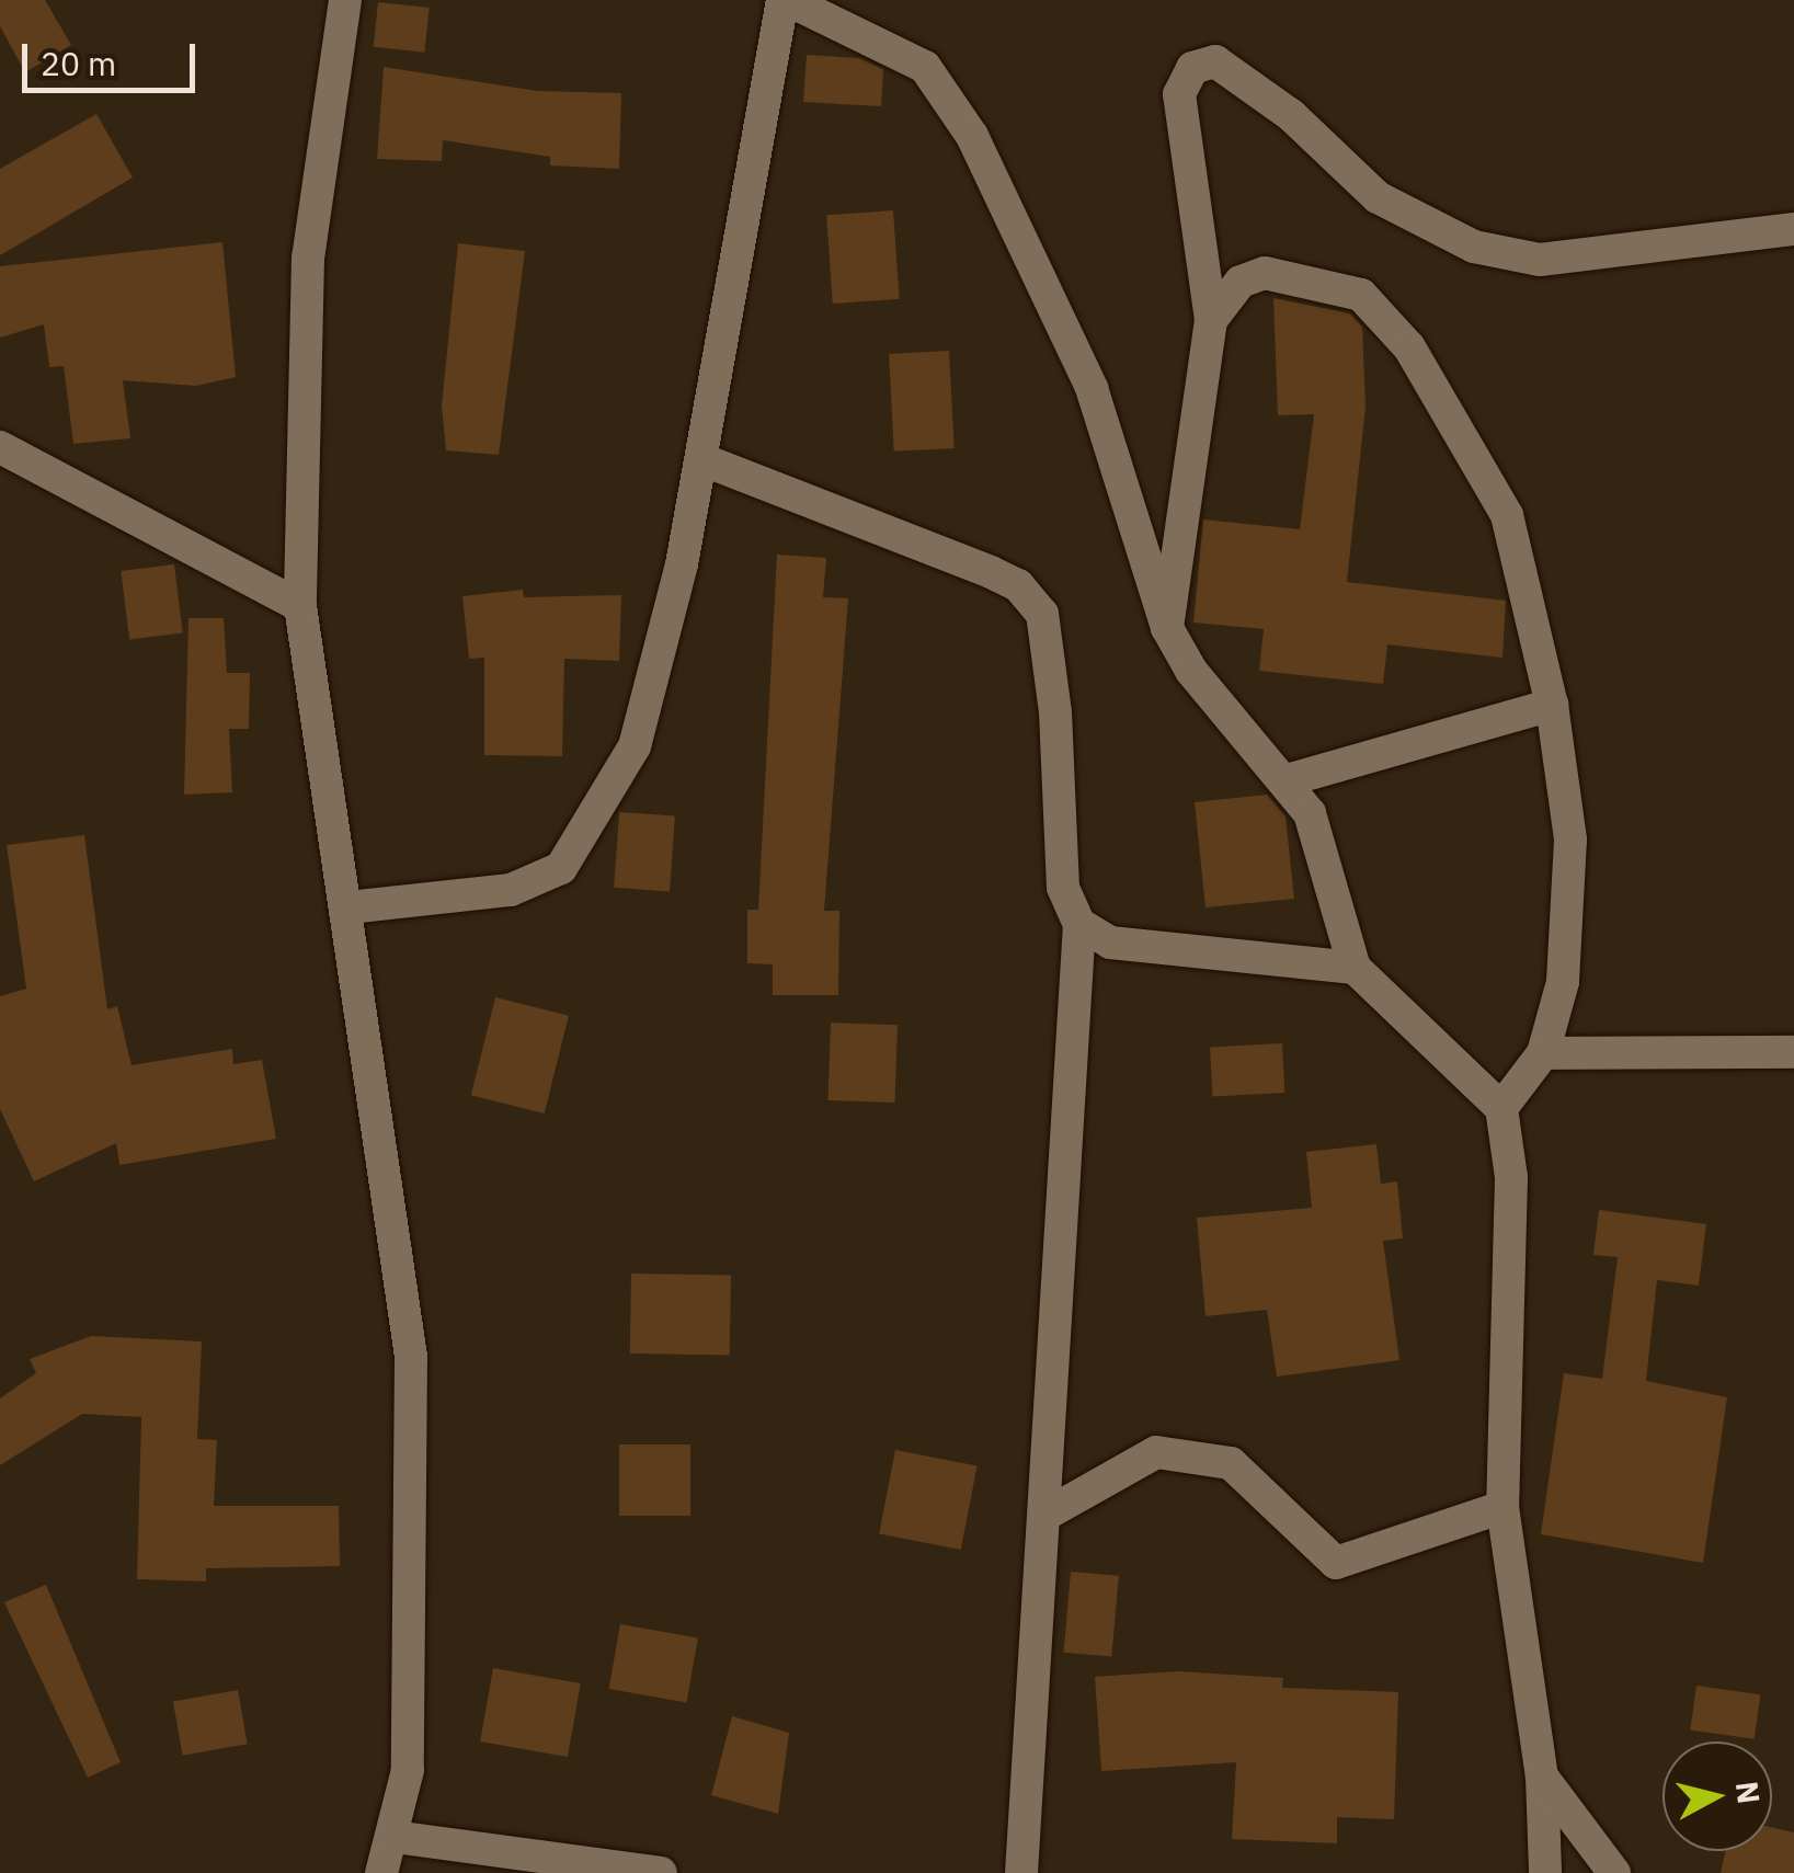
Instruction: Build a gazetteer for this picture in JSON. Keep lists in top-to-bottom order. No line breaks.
{"scale_bar":"20 m","north":"right"}
